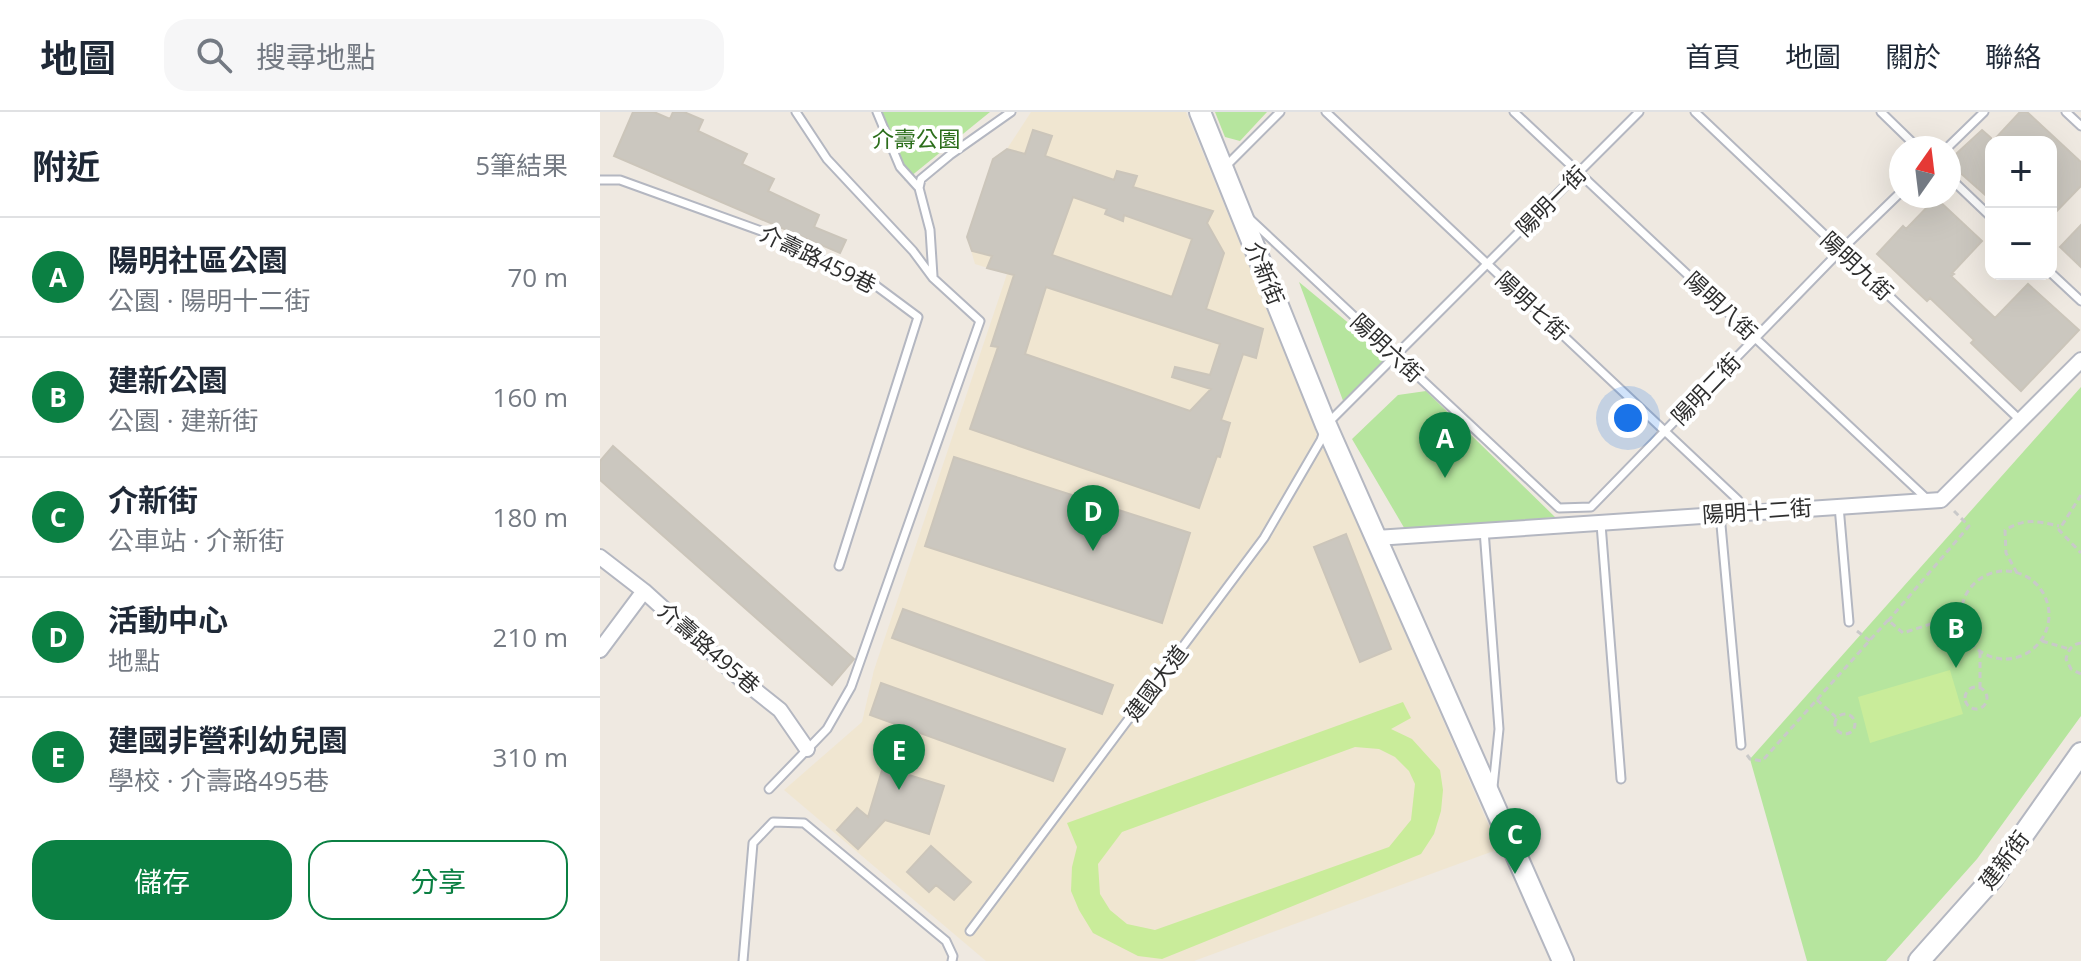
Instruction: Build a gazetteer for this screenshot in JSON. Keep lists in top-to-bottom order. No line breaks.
{"streets":{"street":["介新街","陽明十二街","介壽路495巷","建新街"],"lane":["陽明一街","介壽路459巷","陽明九街","陽明七街","陽明八街","陽明六街","陽明二街","建國大道"]},"crossings":[["陽明一街","介新街"],["陽明一街","陽明七街"],["陽明一街","陽明八街"],["陽明一街","陽明六街"],["陽明一街","建國大道"],["陽明九街","陽明二街"],["介新街","陽明六街"],["介新街","陽明十二街"],["介新街","建國大道"],["陽明七街","陽明二街"],["陽明八街","陽明二街"],["陽明八街","陽明十二街"],["陽明六街","陽明二街"]],"parks":["介壽公園"],"north":"top","page":{"header":"地圖","search":"搜尋地點","nav":["首頁","地圖","關於","聯絡"],"heading":["附近","5筆結果"],"map_buttons":["+","−"],"list":[{"mark":"A","name":"陽明社區公園","note":"公園 · 陽明十二街","value":"70 m"},{"mark":"B","name":"建新公園","note":"公園 · 建新街","value":"160 m"},{"mark":"C","name":"介新街","note":"公車站 · 介新街","value":"180 m"},{"mark":"D","name":"活動中心","note":"地點","value":"210 m"},{"mark":"E","name":"建國非營利幼兒園","note":"學校 · 介壽路495巷","value":"310 m"}],"pins":["A","D","B","E","C"],"buttons":["儲存","分享"]}}
